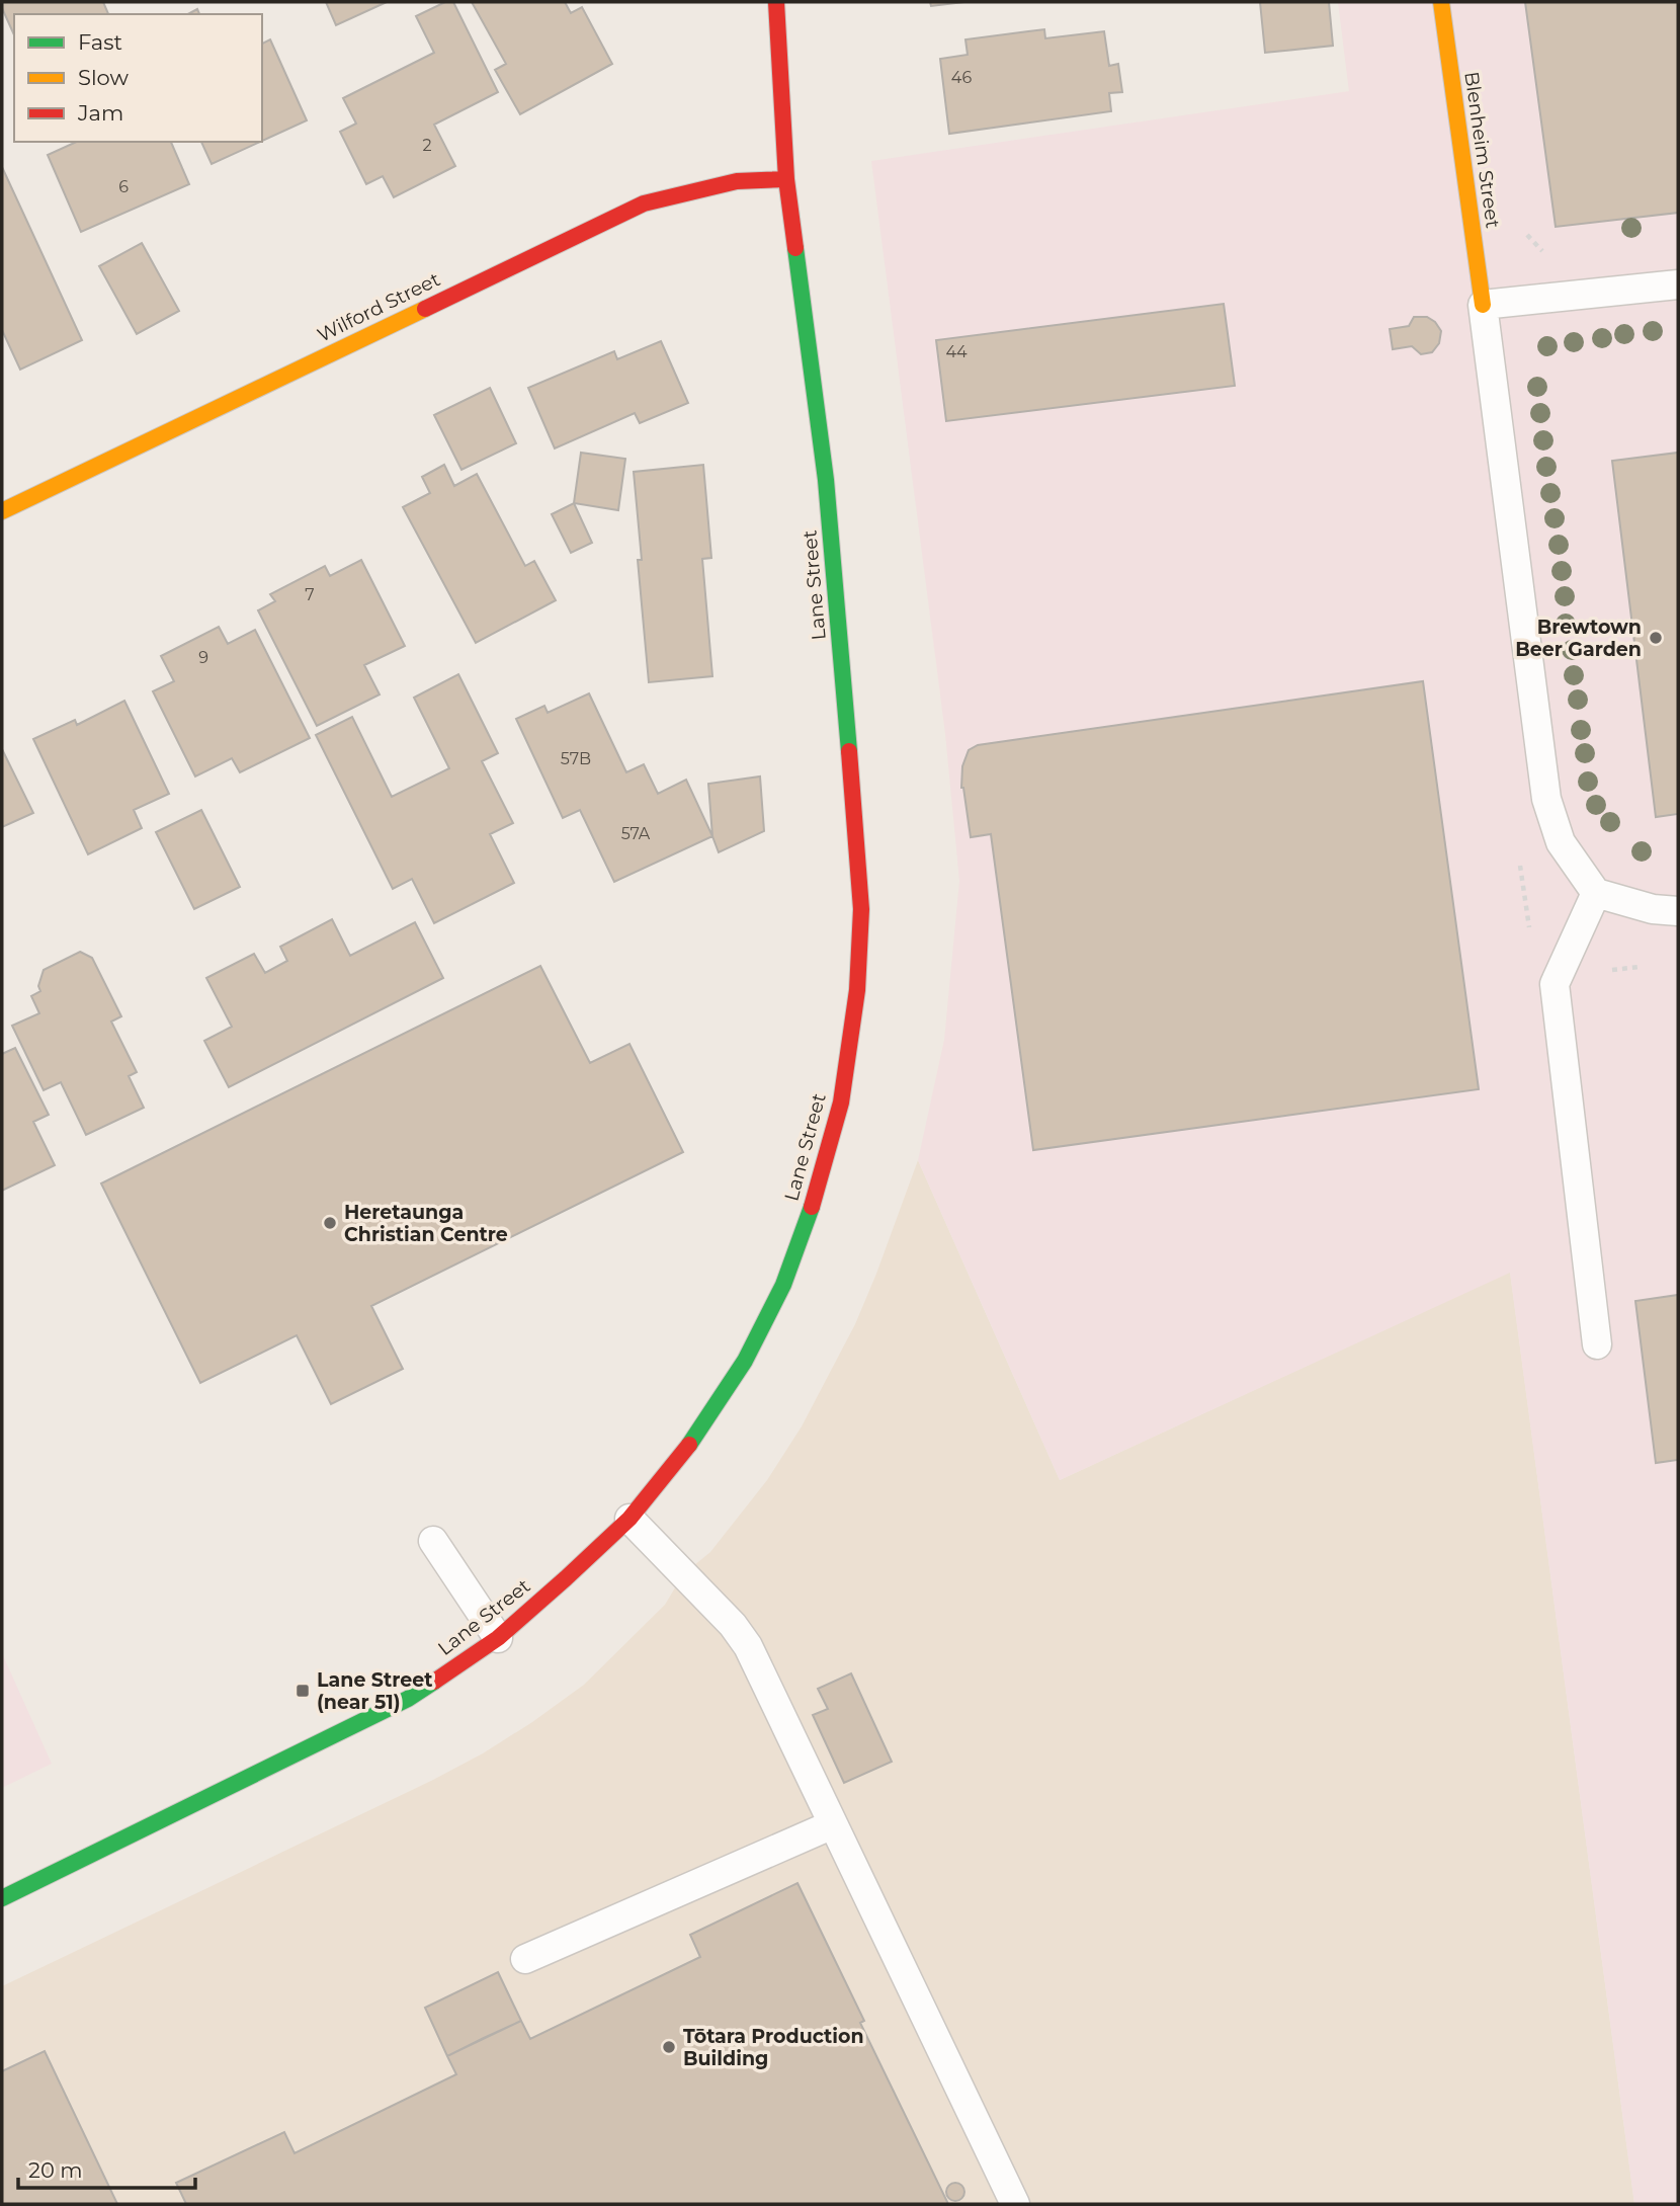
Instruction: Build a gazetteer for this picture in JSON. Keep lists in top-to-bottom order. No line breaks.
{"streets":{"street":["Blenheim Street","Wilford Street","Lane Street"]},"crossings":[["Wilford Street","Lane Street"]],"places":{"other":["Brewtown Beer Garden","Heretaunga Christian Centre","Tōtara Production Building"],"transit":["Lane Street (near 51)"]},"house_numbers":["46","2","6","44","7","9","57B","57A"],"legend":["Fast","Slow","Jam"],"scale_bar":"20 m"}
